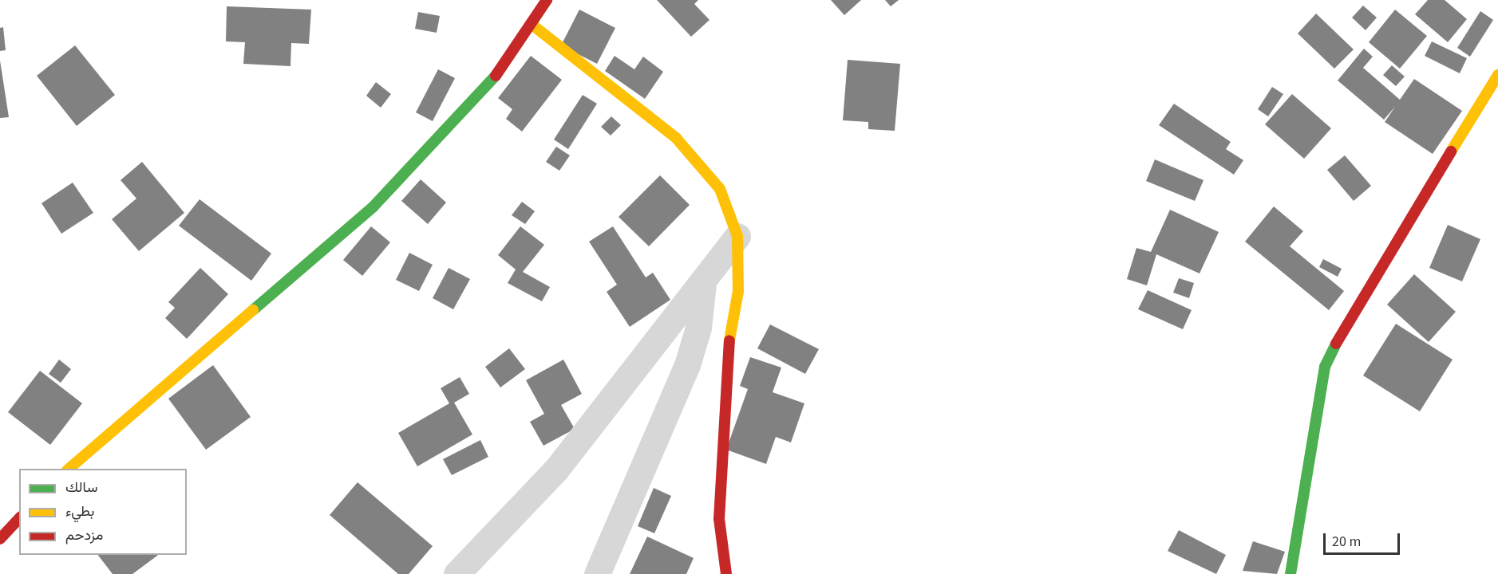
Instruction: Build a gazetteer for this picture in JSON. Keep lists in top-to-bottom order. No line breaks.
{"legend":["سالك","بطيء","مزدحم"],"scale_bar":"20 m"}
